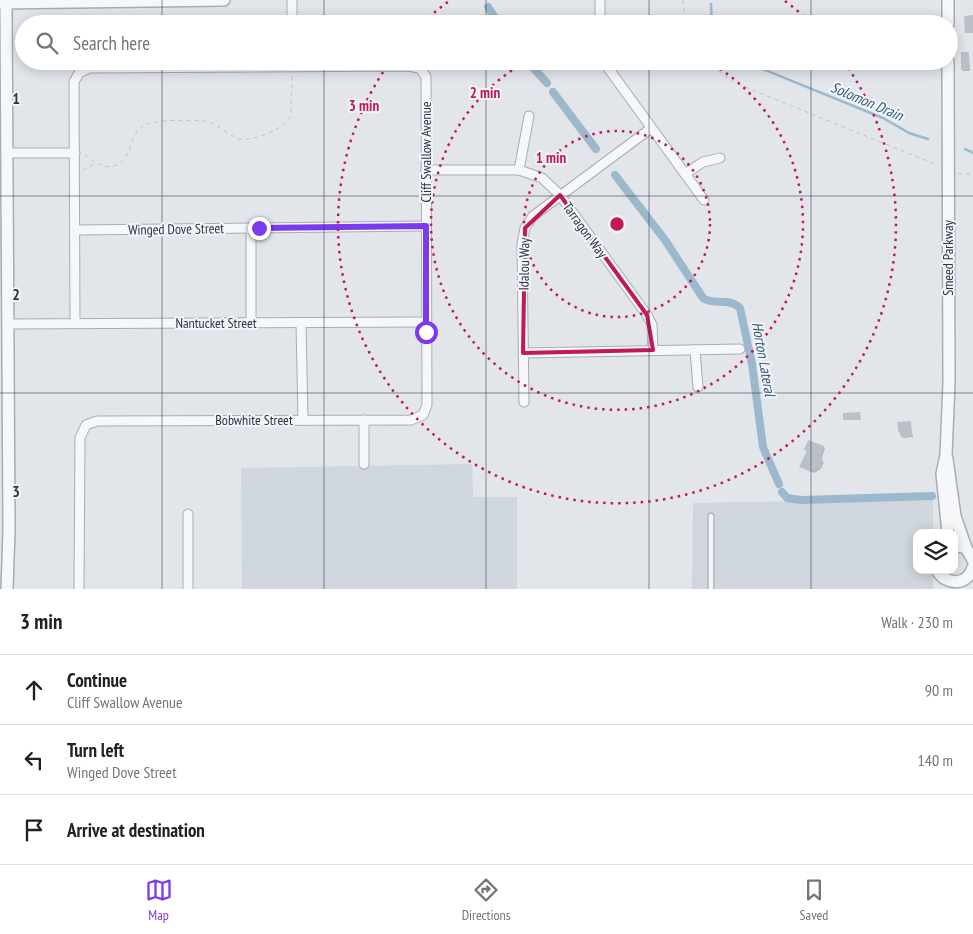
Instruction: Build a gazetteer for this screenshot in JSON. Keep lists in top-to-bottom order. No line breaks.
{"streets":{"street":["Cliff Swallow Avenue","Winged Dove Street","Tarragon Way","Smeed Parkway","Idalou Way","Nantucket Street","Bobwhite Street"]},"crossings":[["Cliff Swallow Avenue","Winged Dove Street"],["Cliff Swallow Avenue","Tarragon Way"],["Cliff Swallow Avenue","Nantucket Street"],["Cliff Swallow Avenue","Bobwhite Street"],["Tarragon Way","Idalou Way"]],"water":["Solomon Drain","Horton Lateral"],"page":{"search":"Search here","heading":["3 min","Walk · 230 m"],"list":[["Continue","Cliff Swallow Avenue","90 m"],["Turn left","Winged Dove Street","140 m"],"Arrive at destination"],"nav":["Map","Directions","Saved"]},"grid":{"rows":["1","2","3"]},"rings":["2 min","3 min","1 min"]}
